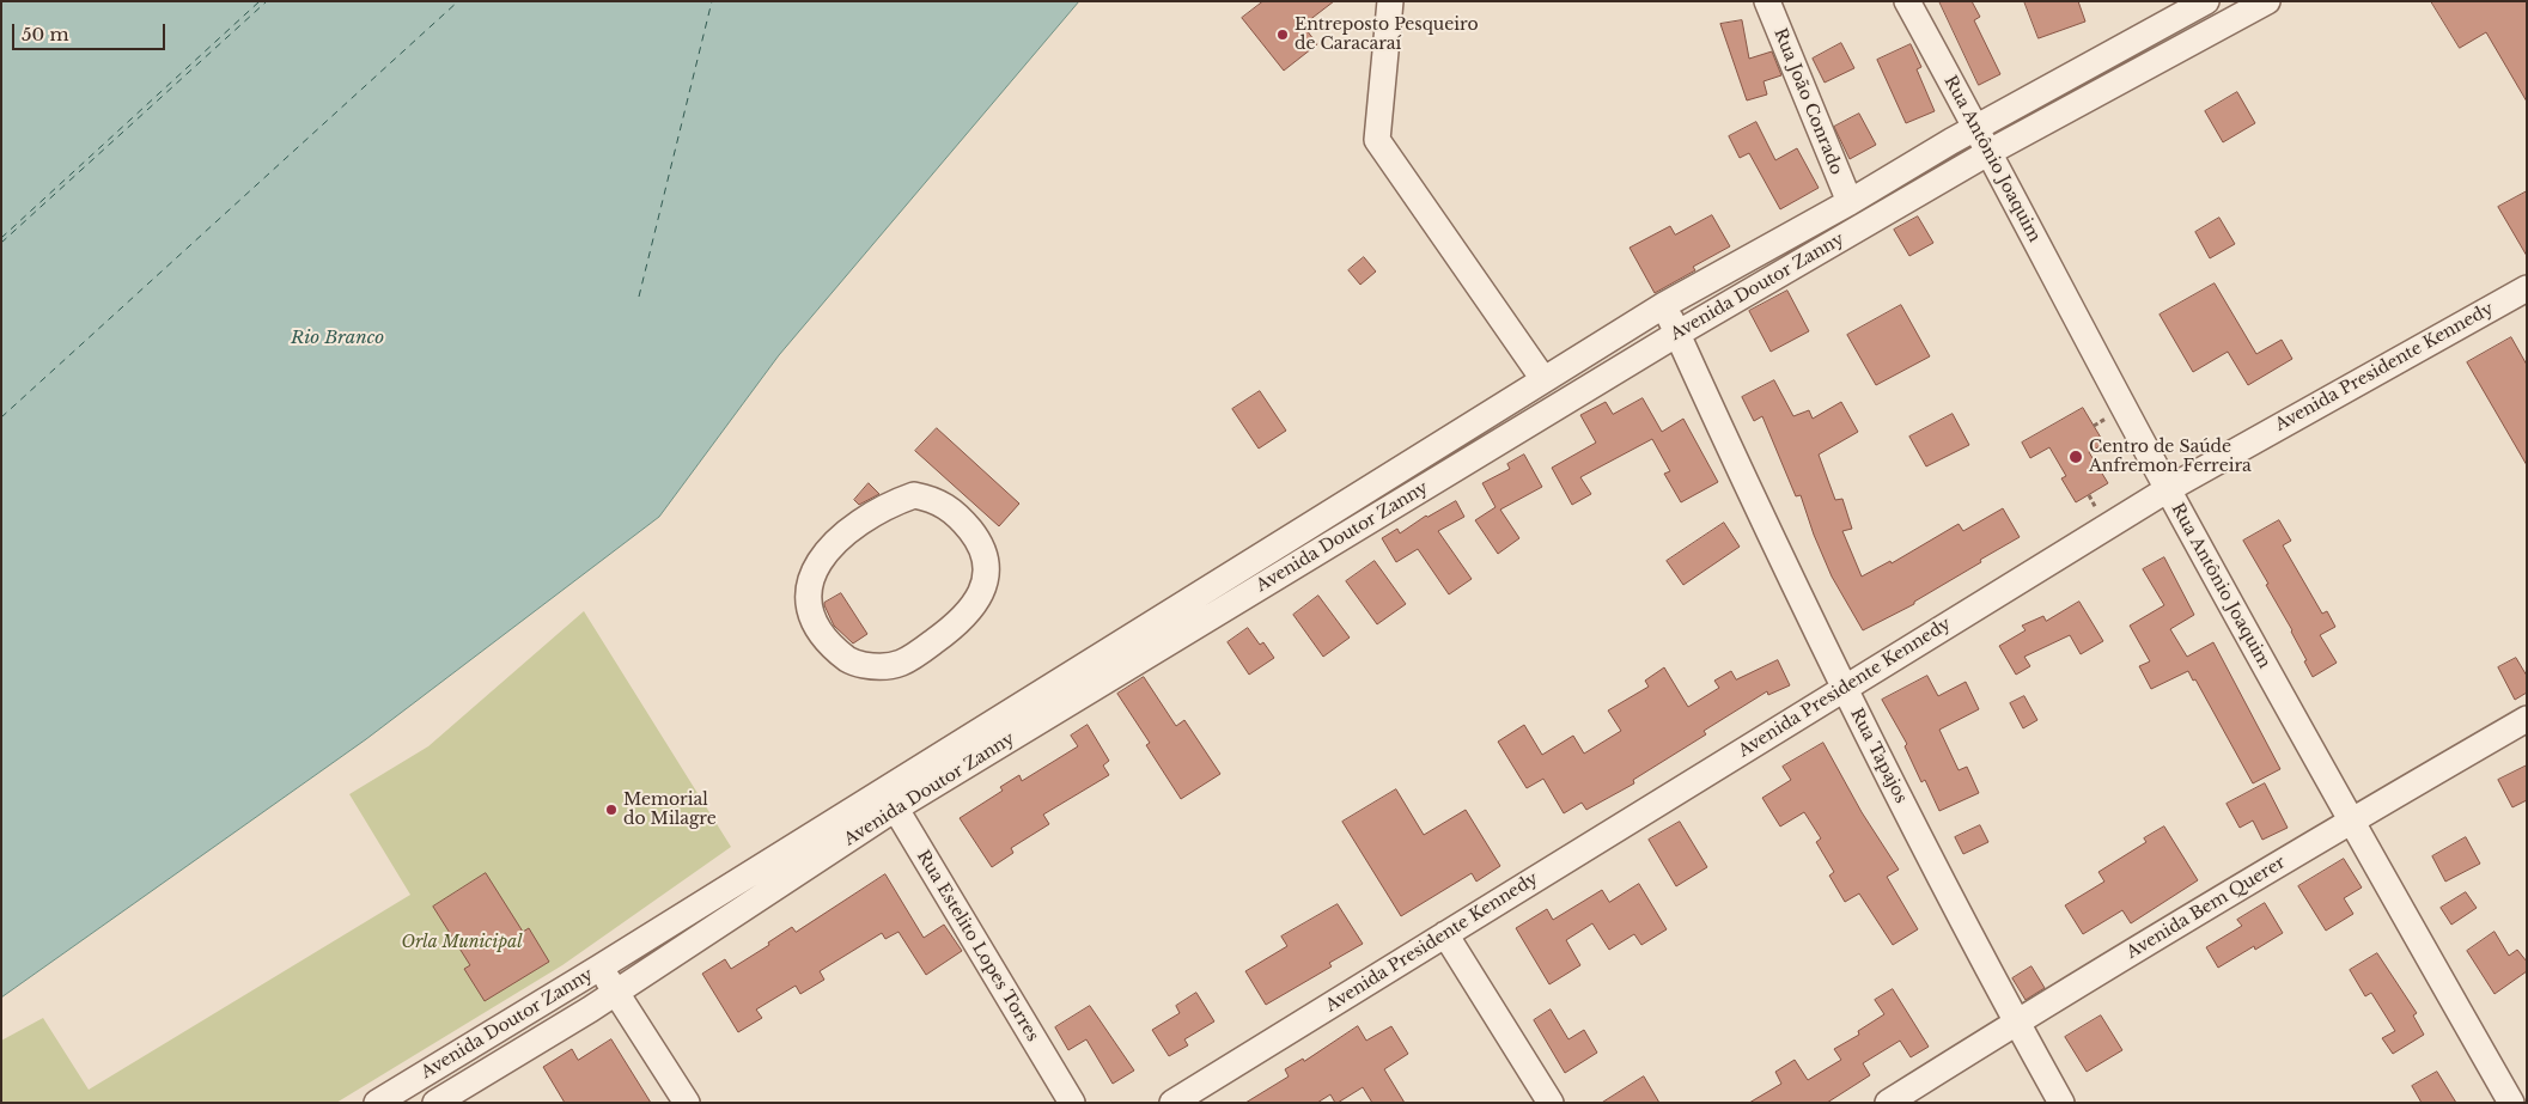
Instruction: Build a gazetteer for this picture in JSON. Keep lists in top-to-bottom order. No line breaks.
{"streets":{"street":["Rua João Conrado","Rua Antônio Joaquim","Avenida Doutor Zanny","Avenida Presidente Kennedy","Rua Tapajos","Avenida Bem Querer","Rua Estelito Lopes Torres"]},"crossings":[["Rua João Conrado","Avenida Doutor Zanny"],["Rua Antônio Joaquim","Avenida Doutor Zanny"],["Rua Antônio Joaquim","Avenida Presidente Kennedy"],["Rua Antônio Joaquim","Avenida Bem Querer"],["Avenida Doutor Zanny","Rua Tapajos"],["Avenida Doutor Zanny","Rua Estelito Lopes Torres"],["Avenida Presidente Kennedy","Rua Tapajos"],["Rua Tapajos","Avenida Bem Querer"]],"water":["Rio Branco"],"parks":["Orla Municipal"],"places":["Entreposto Pesqueiro de Caracaraí","Centro de Saúde Anfremon Ferreira","Memorial do Milagre"],"scale_bar":"50 m"}
